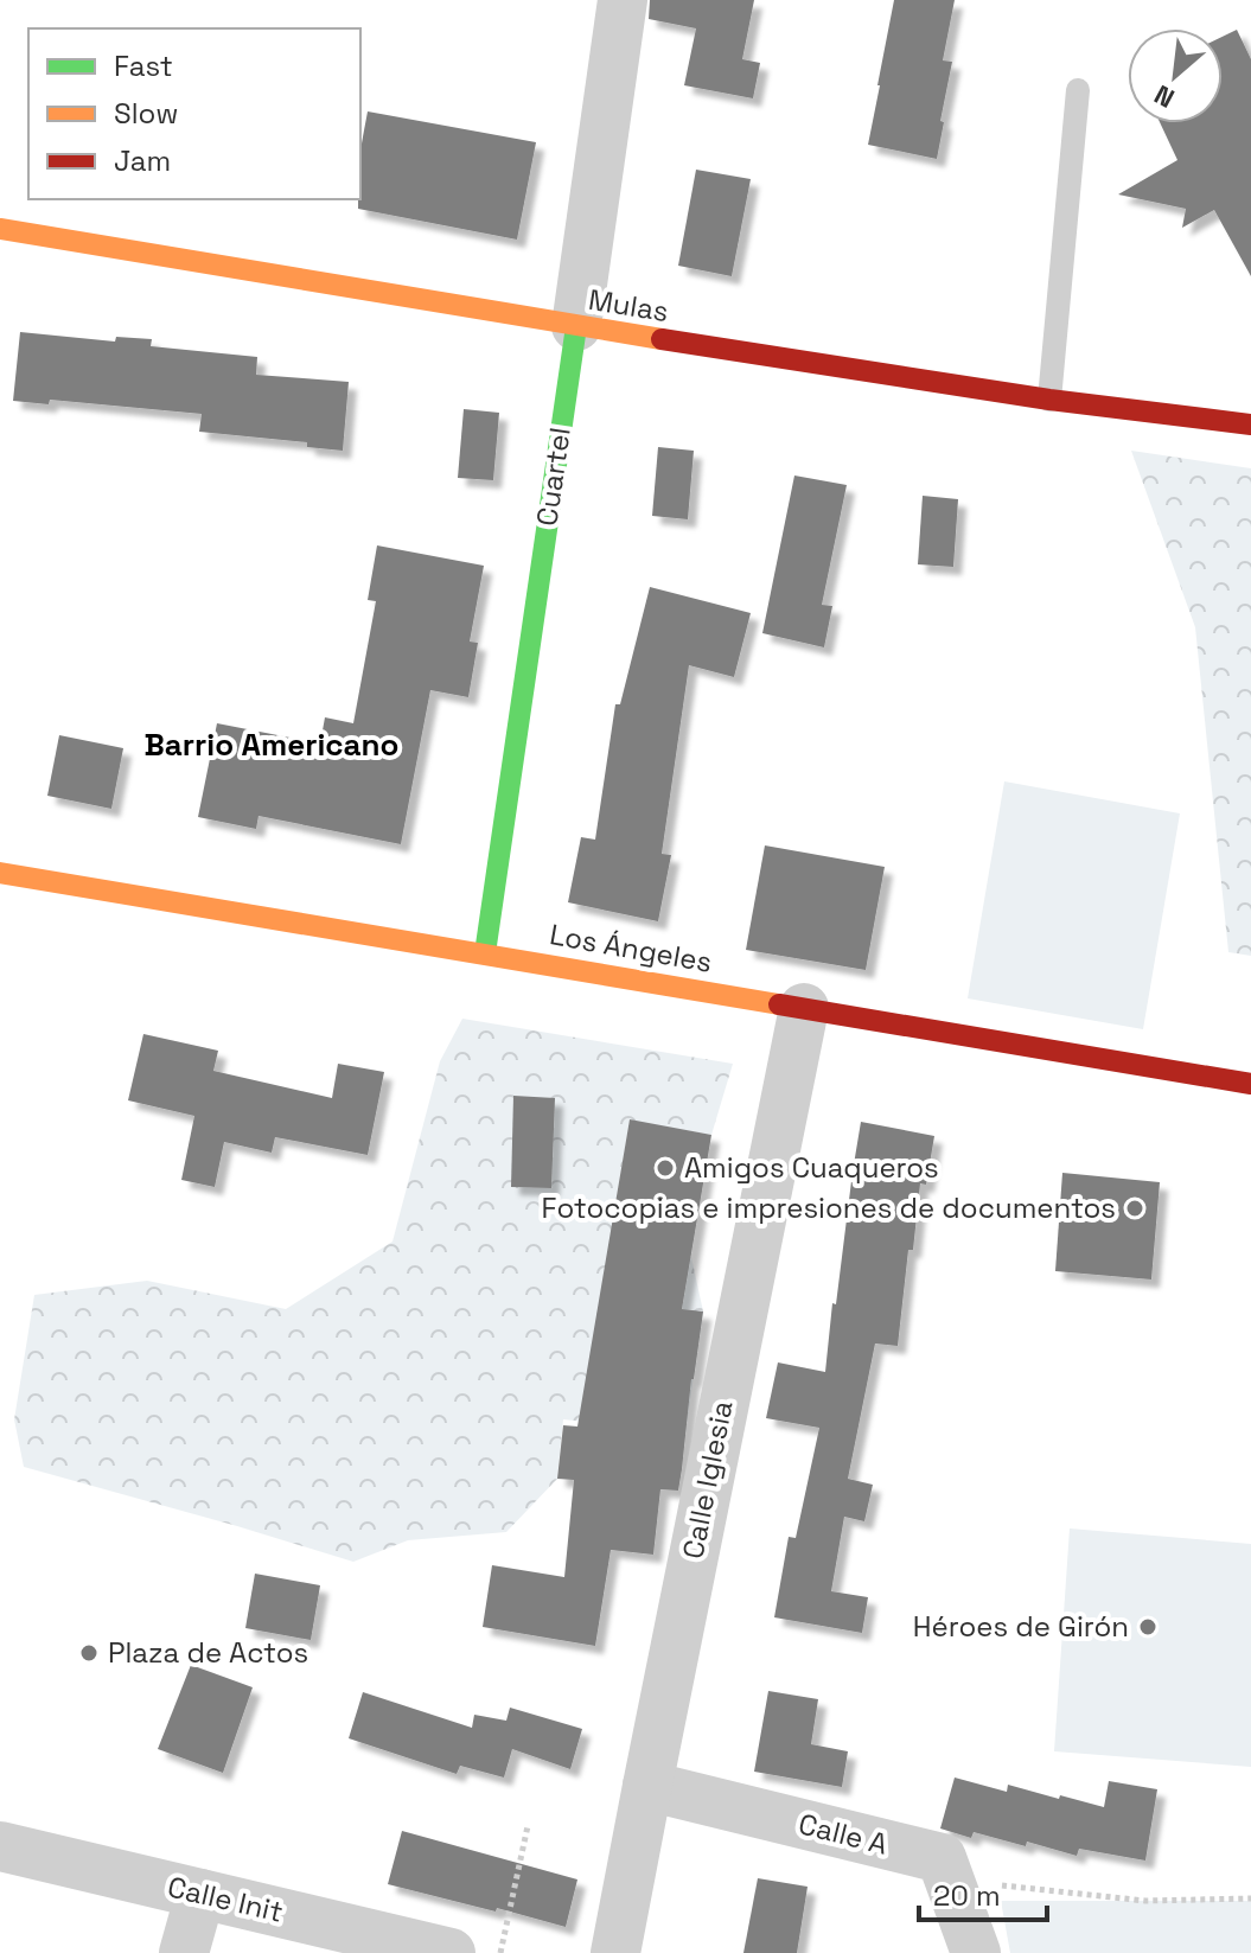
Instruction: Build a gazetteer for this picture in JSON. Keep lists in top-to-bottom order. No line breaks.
{"streets":{"street":["Mulas","Cuartel","Los Ángeles","Calle Iglesia","Calle A","Calle Init"]},"crossings":[["Mulas","Cuartel"],["Cuartel","Los Ángeles"],["Los Ángeles","Calle Iglesia"],["Calle Iglesia","Calle A"]],"districts":["Barrio Americano"],"places":["Amigos Cuaqueros","Fotocopias e impresiones de documentos","Héroes de Girón","Plaza de Actos"],"legend":["Fast","Slow","Jam"],"scale_bar":"20 m","north":"bottom left"}
